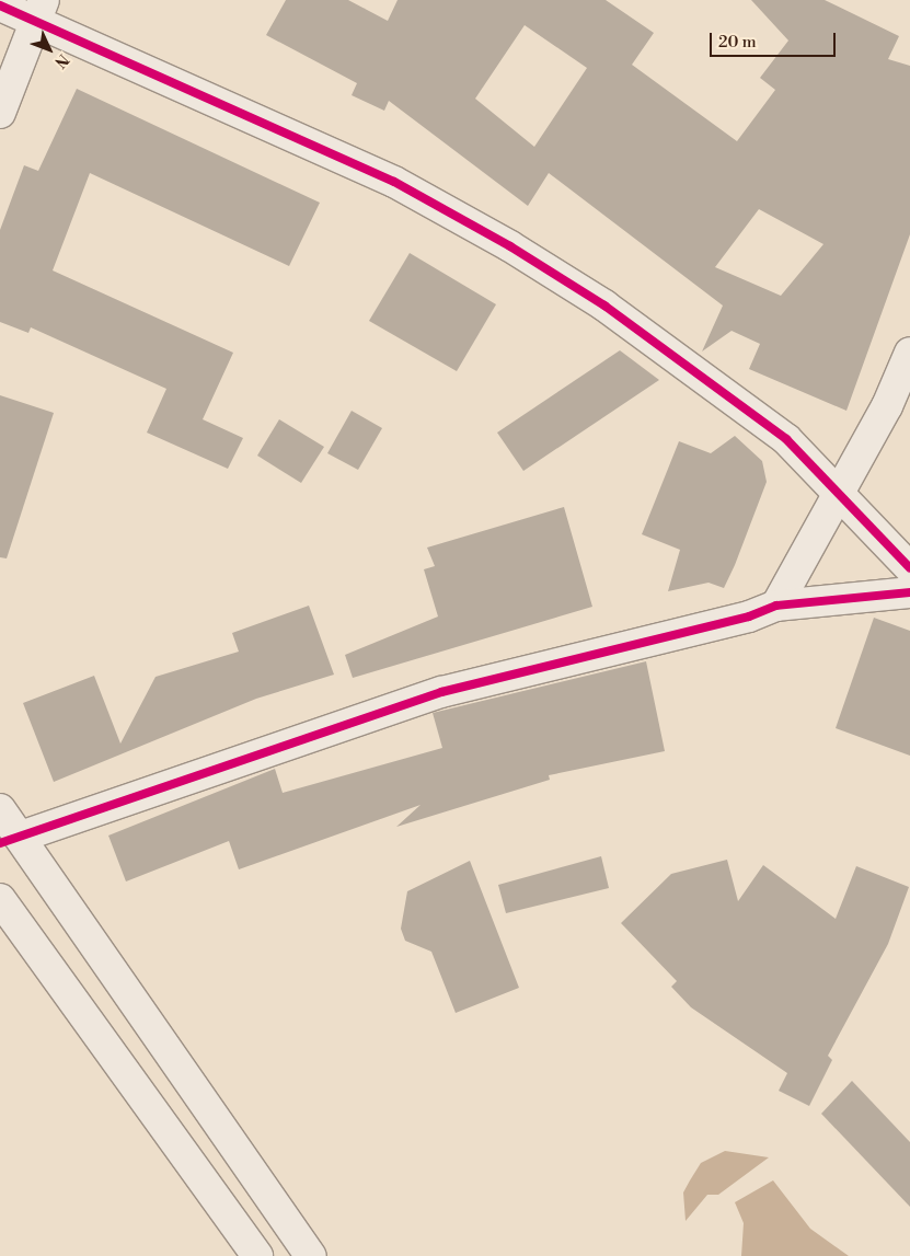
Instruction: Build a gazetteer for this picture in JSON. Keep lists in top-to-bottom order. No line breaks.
{"scale_bar":"20 m","north":"bottom right"}
